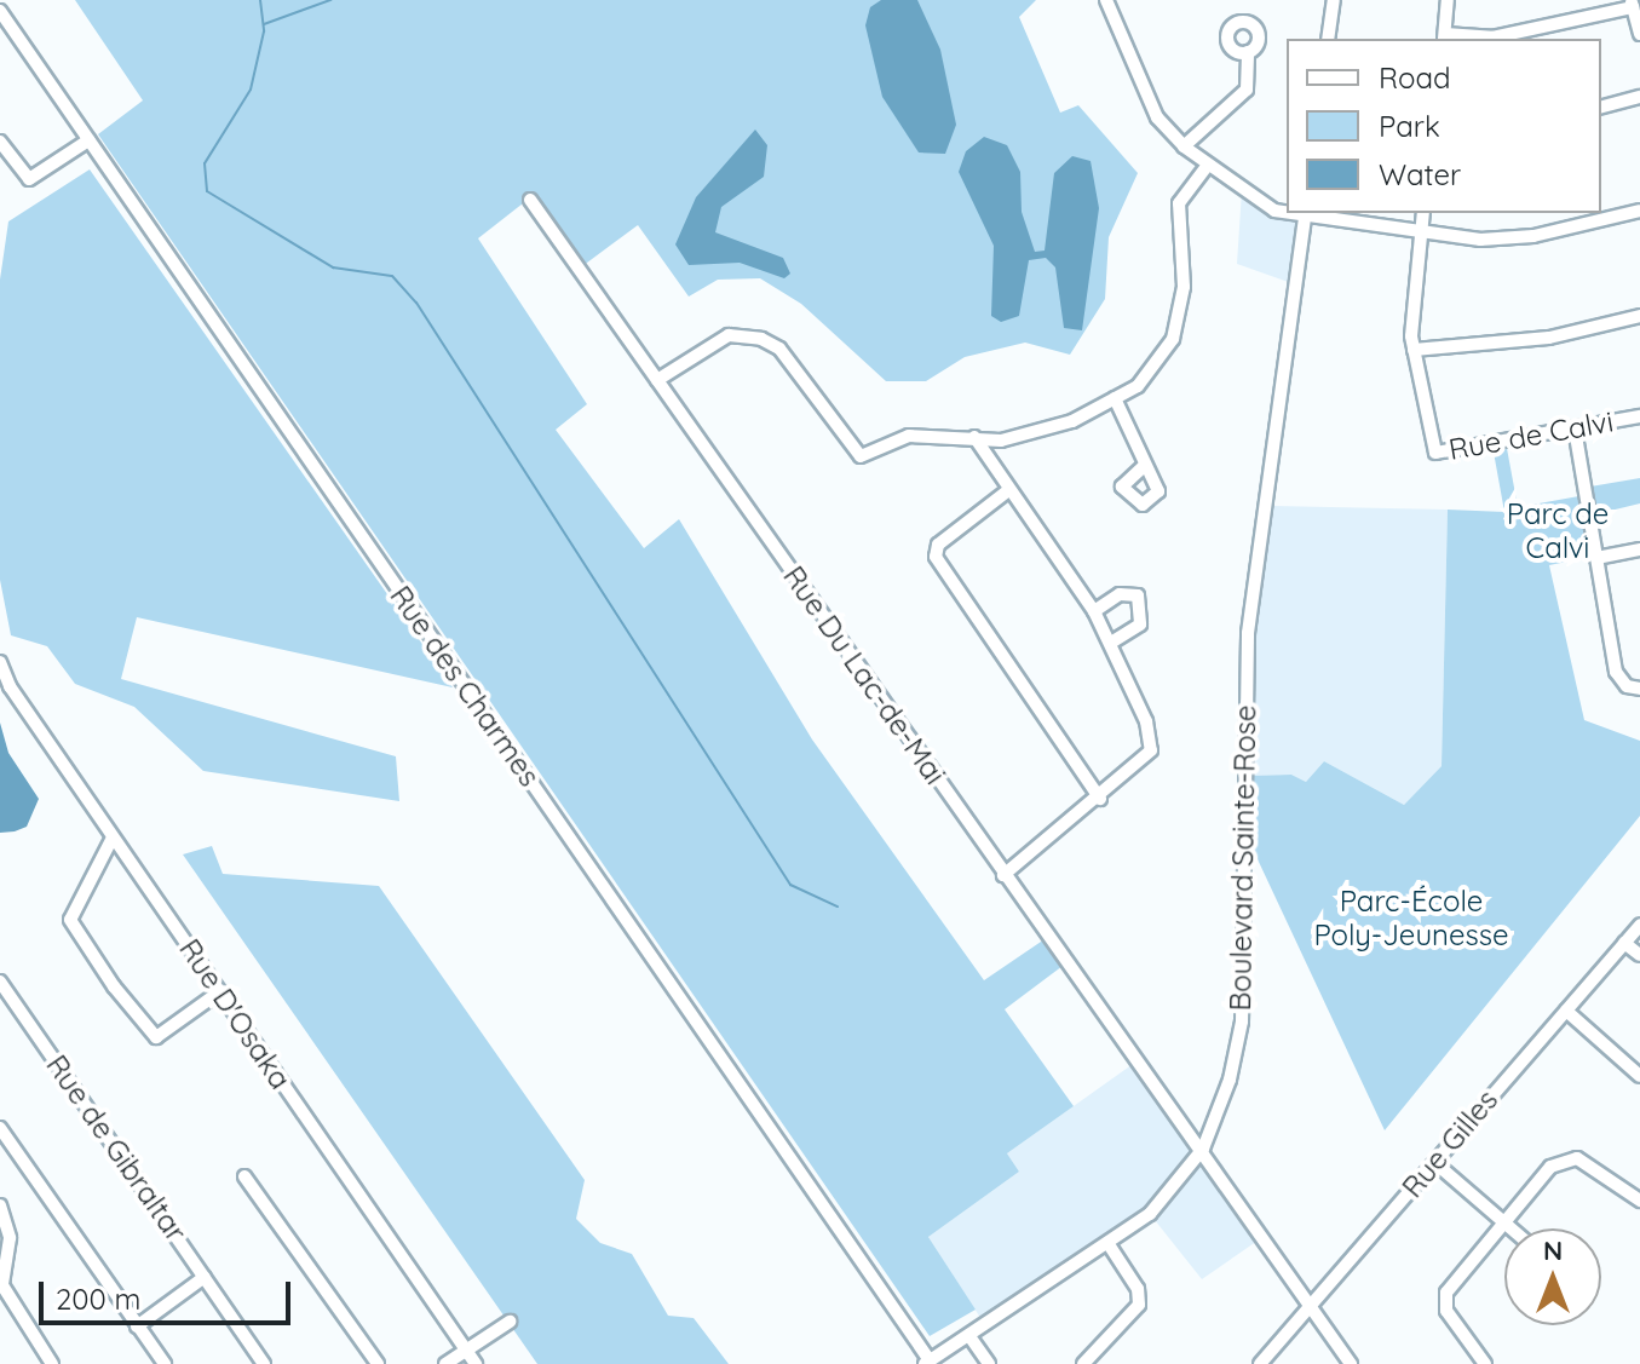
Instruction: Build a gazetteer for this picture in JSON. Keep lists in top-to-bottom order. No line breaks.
{"streets":{"street":["Rue de Calvi","Rue Du Lac-de-Mai","Rue des Charmes","Boulevard Sainte-Rose","Rue D'Osaka","Rue Gilles","Rue de Gibraltar"]},"crossings":[["Rue Du Lac-de-Mai","Boulevard Sainte-Rose"],["Rue Du Lac-de-Mai","Rue Gilles"],["Rue des Charmes","Boulevard Sainte-Rose"]],"parks":["Parc de Calvi","Parc-École Poly-Jeunesse"],"legend":["Road","Park","Water"],"scale_bar":"200 m","north":"top"}
